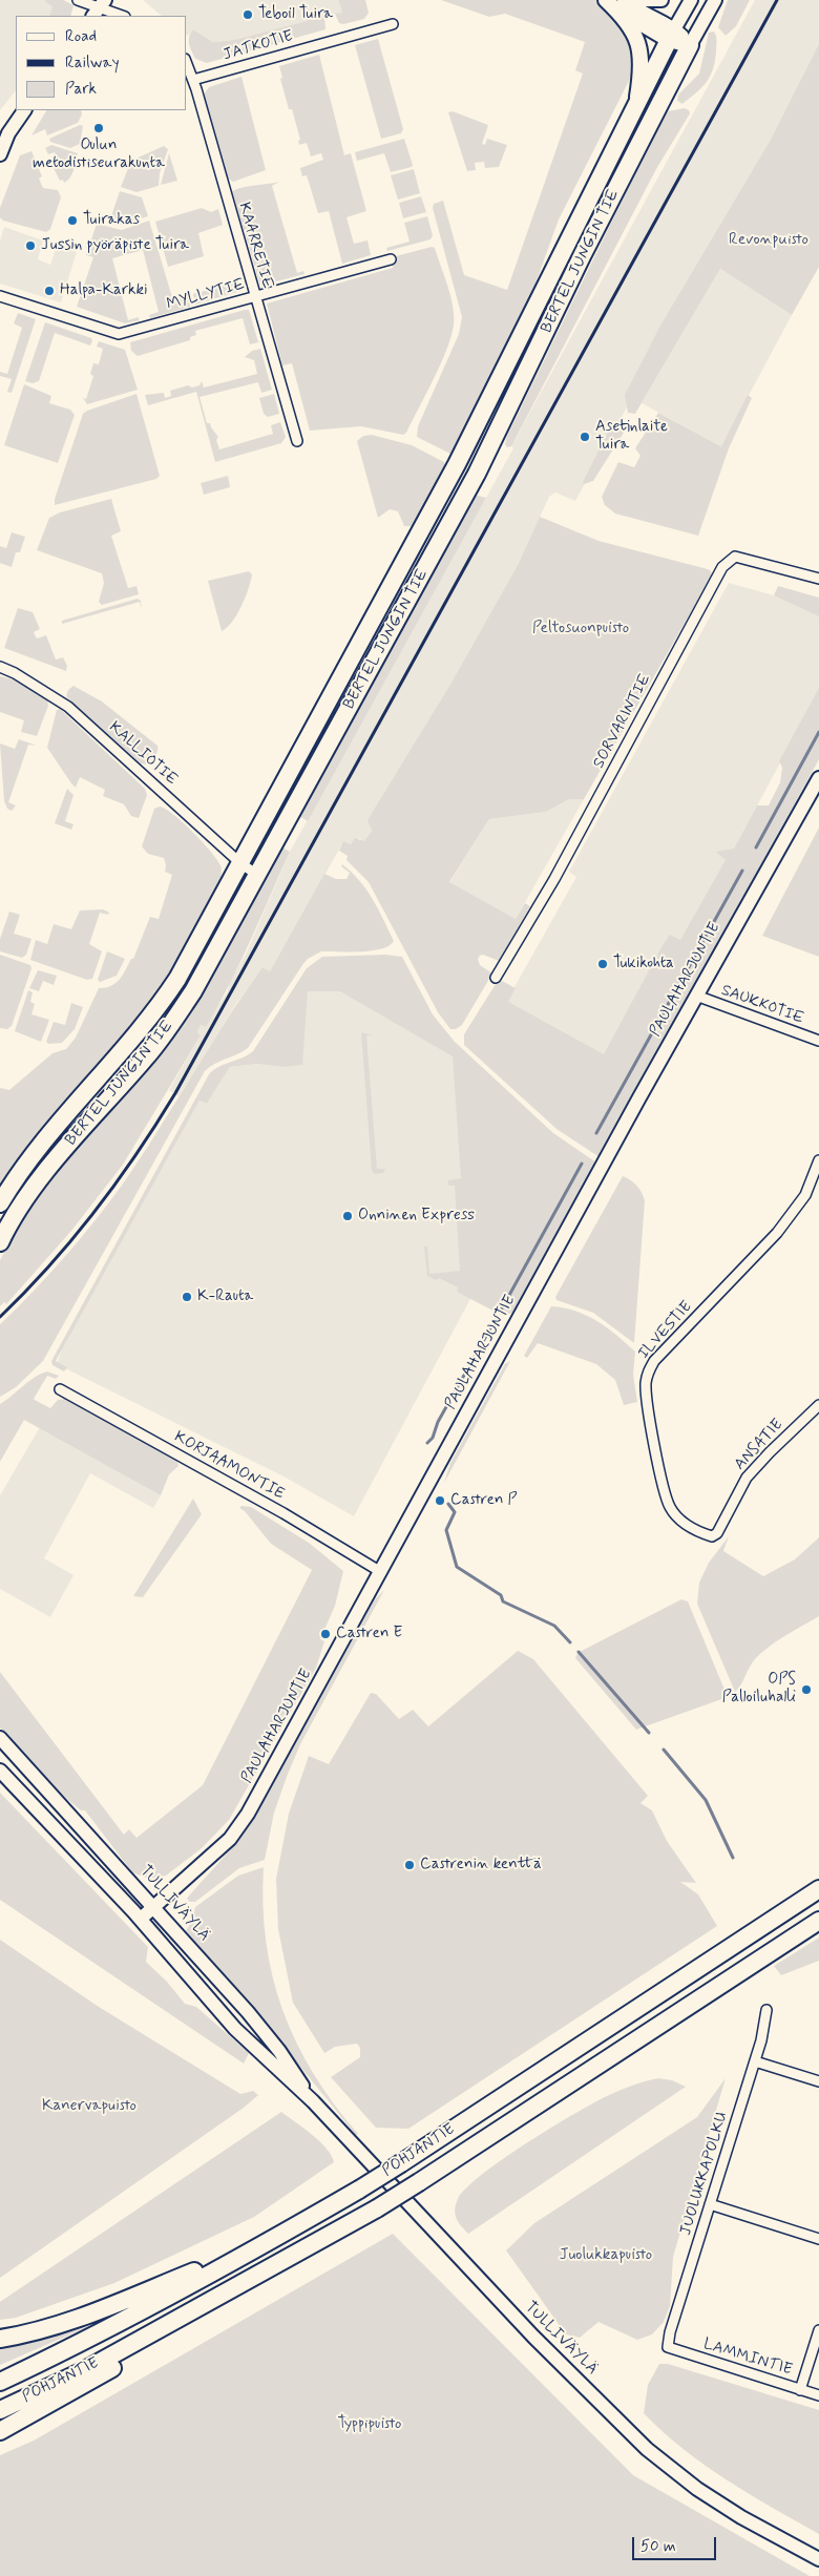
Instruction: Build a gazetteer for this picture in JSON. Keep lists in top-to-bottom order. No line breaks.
{"streets":{"highway":["BERTEL JUNGIN TIE","POHJANTIE"],"main road":["PAULAHARJUNTIE","TULLIVÄYLÄ"],"street":["JATKOTIE","KAARRETIE","MYLLYTIE","SORVARINTIE","KALLIOTIE","SAUKKOTIE","ILVESTIE","ANSATIE","KORJAAMONTIE","JUOLUKKAPOLKU","LAMMINTIE"]},"crossings":[["JATKOTIE","KAARRETIE"],["KAARRETIE","MYLLYTIE"],["BERTEL JUNGIN TIE","KALLIOTIE"],["PAULAHARJUNTIE","SAUKKOTIE"],["PAULAHARJUNTIE","KORJAAMONTIE"],["PAULAHARJUNTIE","TULLIVÄYLÄ"],["ILVESTIE","ANSATIE"],["JUOLUKKAPOLKU","LAMMINTIE"]],"parks":["Revonpuisto","Peltosuonpuisto","Kanervapuisto","Juolukkapuisto","Typpipuisto"],"places":["Teboil Tuira","Oulun metodistiseurakunta","Tuirakas","Jussin pyöräpiste Tuira","Halpa-Karkki","Asetinlaite Tuira","Tukikohta","Onninen Express","K-Rauta","Castren P","Castren E","OPS Palloiluhalli","Castrenin kenttä"],"legend":["Road","Railway","Park"],"scale_bar":"50 m"}
